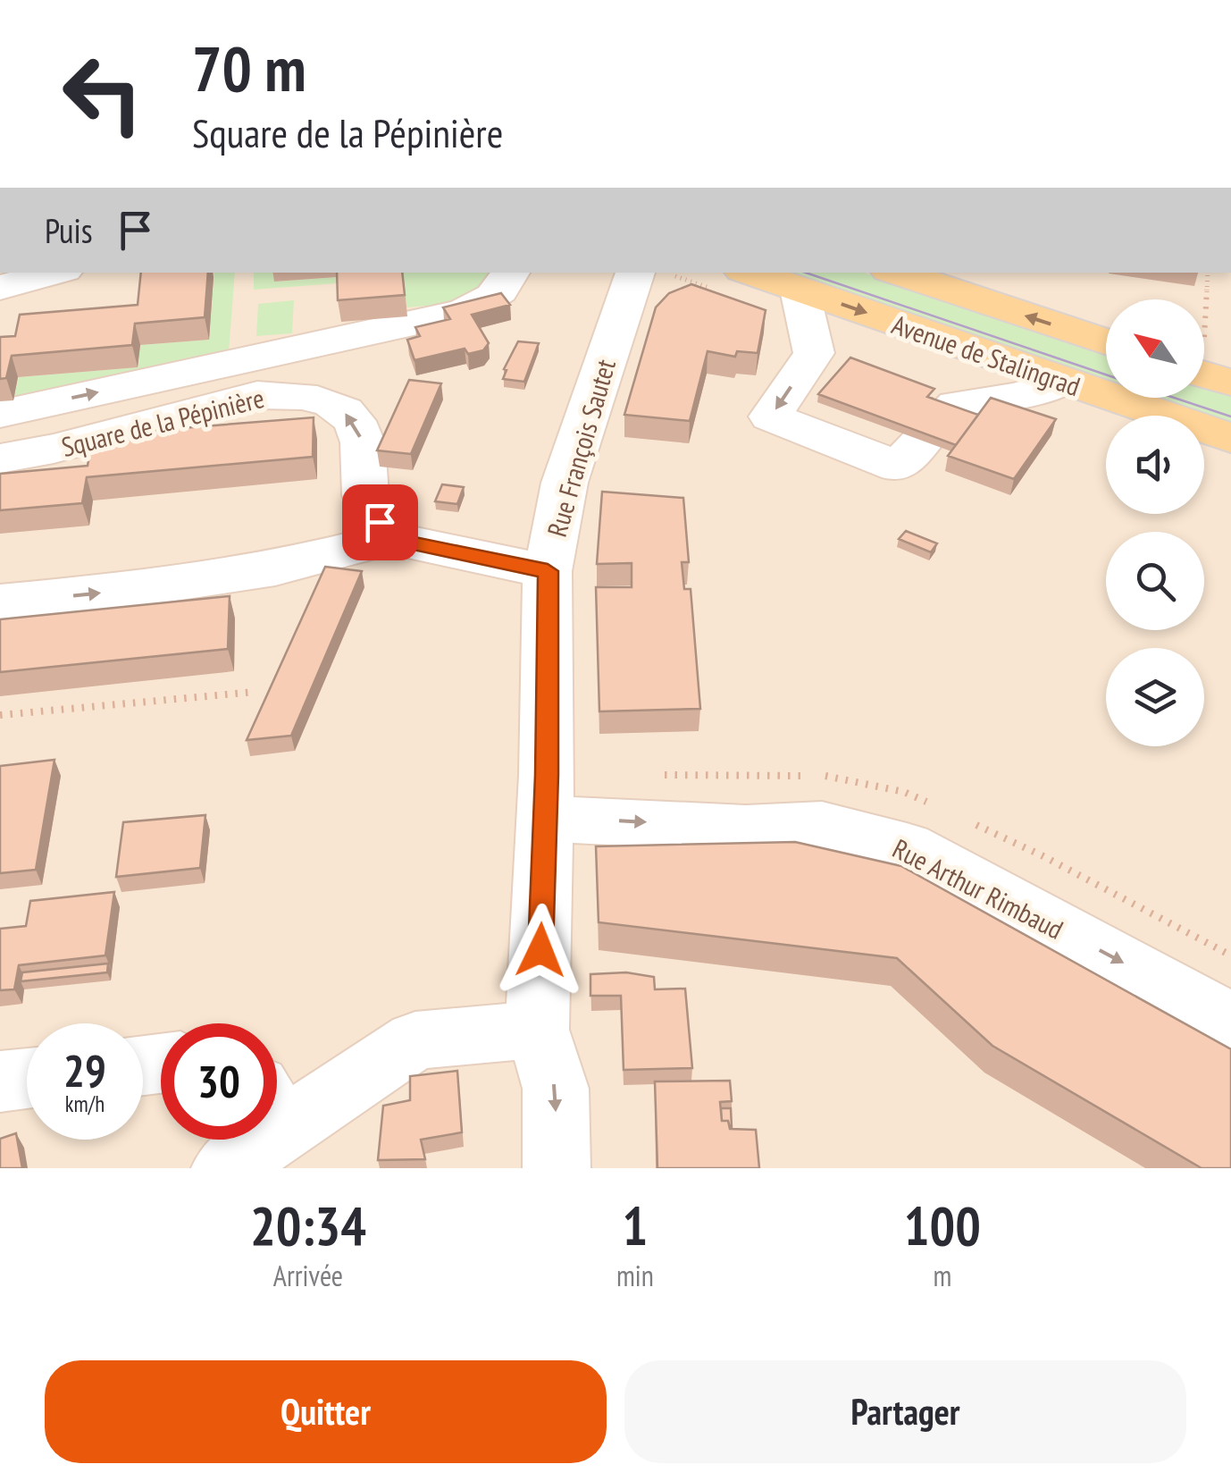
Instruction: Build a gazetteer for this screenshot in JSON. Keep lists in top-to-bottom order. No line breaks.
{"streets":{"main road":["Avenue de Stalingrad"],"street":["Square de la Pépinière","Rue François Sautet","Rue Arthur Rimbaud"]},"crossings":[["Rue François Sautet","Rue Arthur Rimbaud"]],"one_way":["Rue Arthur Rimbaud"],"north":"top left","page":{"turn":["70 m","Square de la Pépinière"],"then":"Puis","speed":"29 km/h","limit":"30","eta":["20:34","Arrivée","1","min","100","m"],"buttons":["Quitter","Partager"]}}
